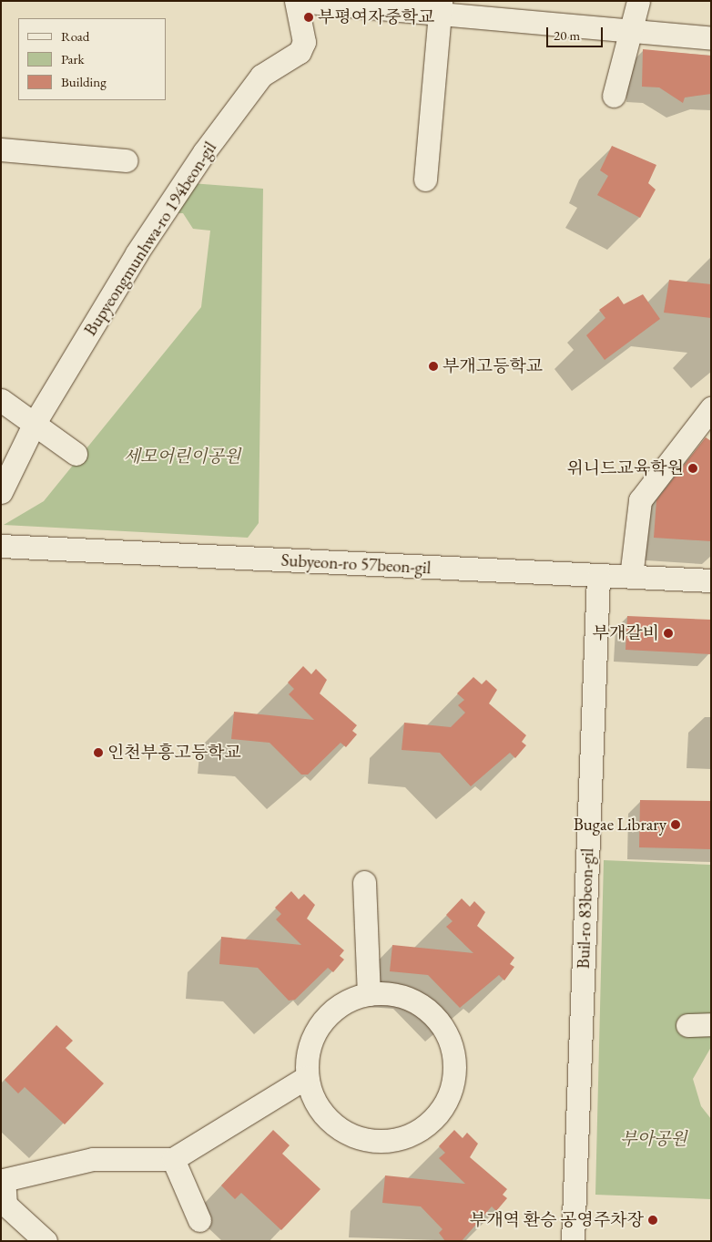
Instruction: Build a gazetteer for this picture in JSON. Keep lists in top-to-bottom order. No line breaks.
{"streets":{"street":["Bupyeongmunhwa-ro 194beon-gil","Subyeon-ro 57beon-gil","Buil-ro 83beon-gil"]},"crossings":[["Subyeon-ro 57beon-gil","Buil-ro 83beon-gil"]],"parks":["세모어린이공원","부아공원"],"places":["부평여자중학교","부개고등학교","위니드교육학원","부개갈비","인천부흥고등학교","Bugae Library","부개역 환승 공영주차장"],"legend":["Road","Park","Building"],"scale_bar":"20 m"}
